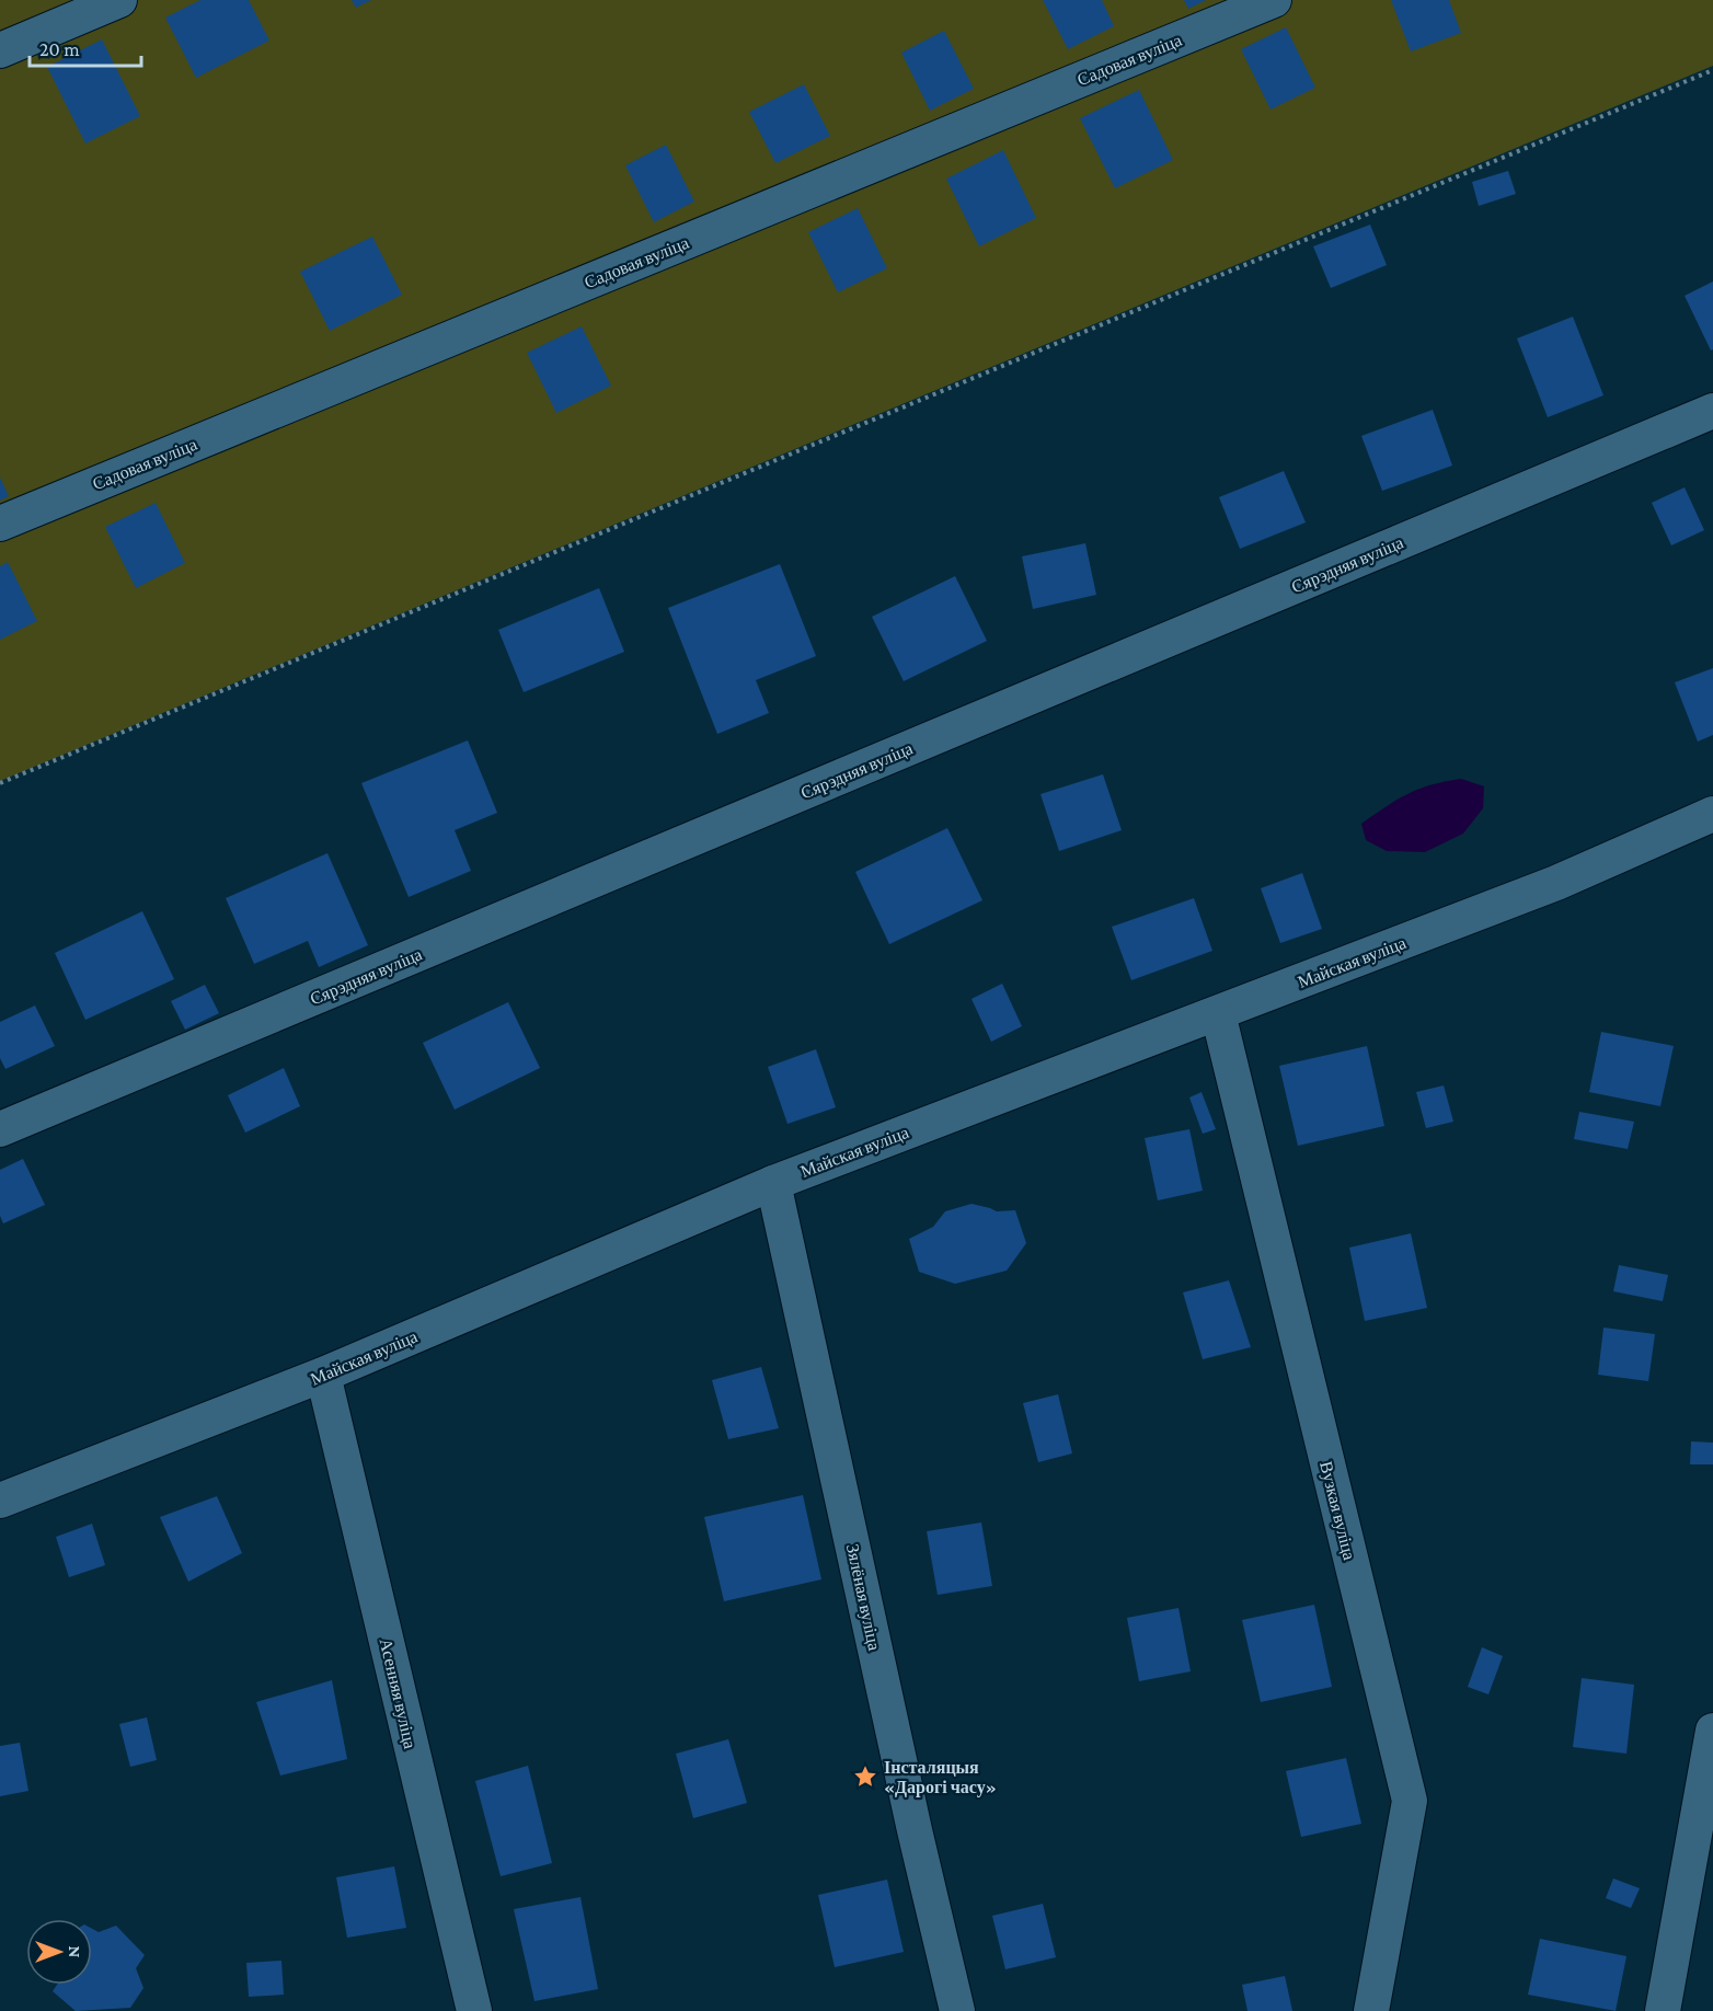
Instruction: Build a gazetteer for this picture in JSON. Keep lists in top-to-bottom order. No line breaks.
{"streets":{"street":["Садовая вуліца","Сярэдняя вуліца","Майская вуліца","Вузкая вуліца","Зялёная вуліца","Асенняя вуліца"]},"crossings":[["Майская вуліца","Вузкая вуліца"],["Майская вуліца","Зялёная вуліца"],["Майская вуліца","Асенняя вуліца"]],"places":{"place":["Інсталяцыя «Дарогі часу»"]},"scale_bar":"20 m","north":"right"}
